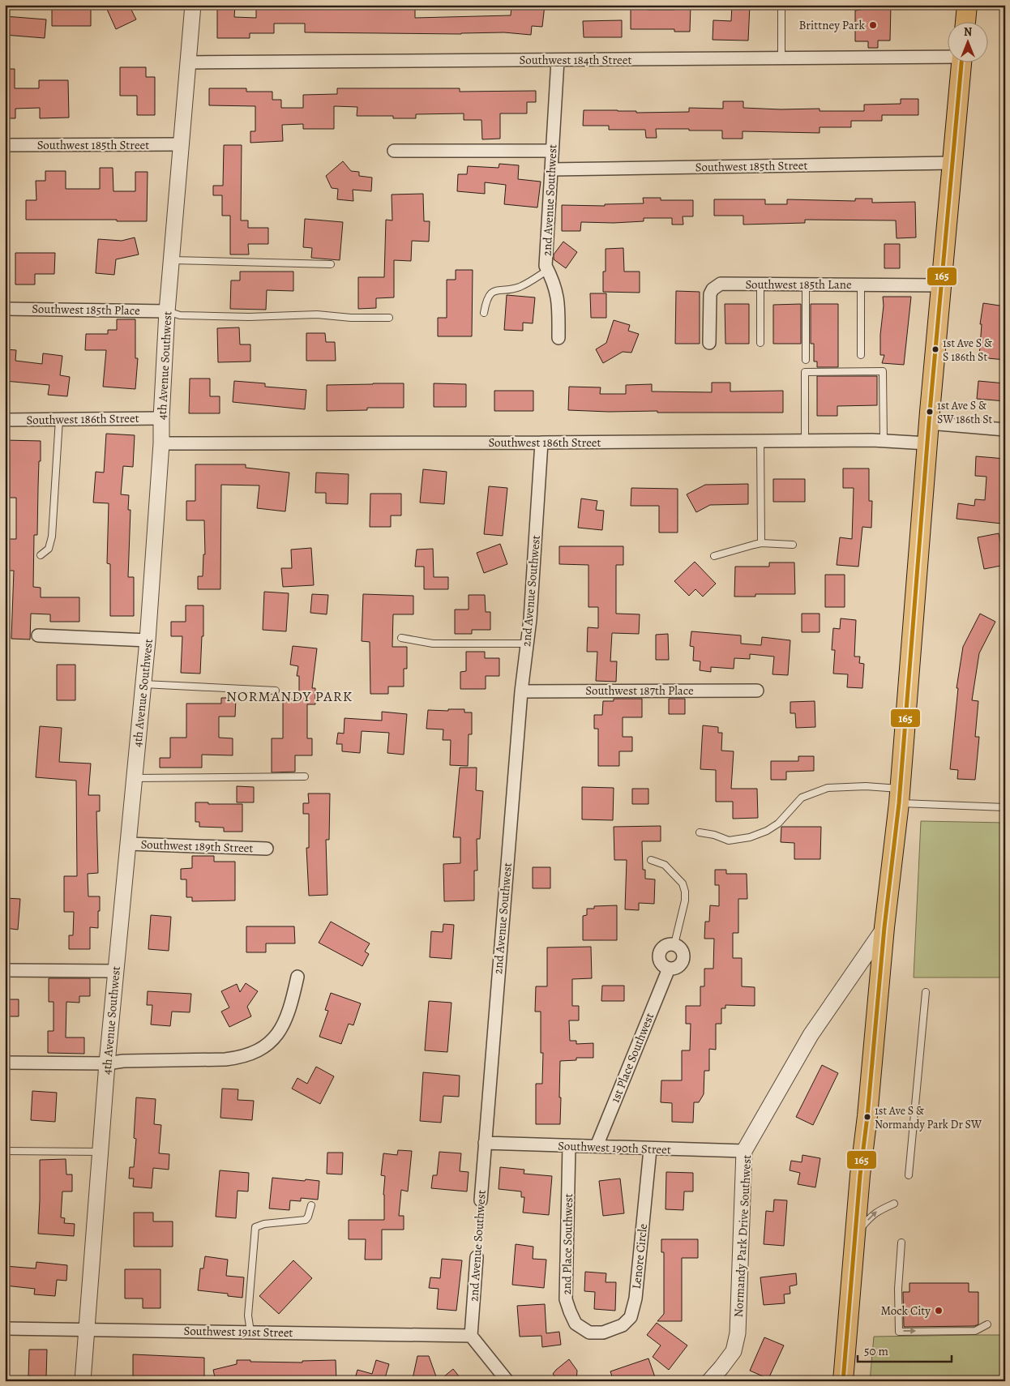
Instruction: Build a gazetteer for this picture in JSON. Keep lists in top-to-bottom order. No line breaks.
{"streets":{"street":["Southwest 184th Street","Southwest 185th Street","2nd Avenue Southwest","Southwest 185th Lane","Southwest 185th Place","4th Avenue Southwest","Southwest 186th Street","Southwest 187th Place","Southwest 189th Street","1st Place Southwest","Southwest 190th Street","Normandy Park Drive Southwest","2nd Place Southwest","Lenore Circle","Southwest 191st Street"]},"crossings":[["Southwest 184th Street","2nd Avenue Southwest"],["Southwest 184th Street","4th Avenue Southwest"],["Southwest 185th Street","2nd Avenue Southwest"],["Southwest 185th Street","4th Avenue Southwest"],["2nd Avenue Southwest","Southwest 186th Street"],["2nd Avenue Southwest","Southwest 187th Place"],["2nd Avenue Southwest","Southwest 190th Street"],["2nd Avenue Southwest","Southwest 191st Street"],["Southwest 185th Place","4th Avenue Southwest"],["4th Avenue Southwest","Southwest 186th Street"],["4th Avenue Southwest","Southwest 189th Street"],["4th Avenue Southwest","Southwest 191st Street"],["1st Place Southwest","Southwest 190th Street"],["Southwest 190th Street","Normandy Park Drive Southwest"],["Southwest 190th Street","2nd Place Southwest"],["Southwest 190th Street","Lenore Circle"],["2nd Place Southwest","Lenore Circle"]],"districts":["NORMANDY PARK"],"places":["Brittney Park","1st Ave S & S 186th St","1st Ave S & SW 186th St","1st Ave S & Normandy Park Dr SW","Mock City"],"lines":["transit line 165"],"scale_bar":"50 m","north":"top"}
